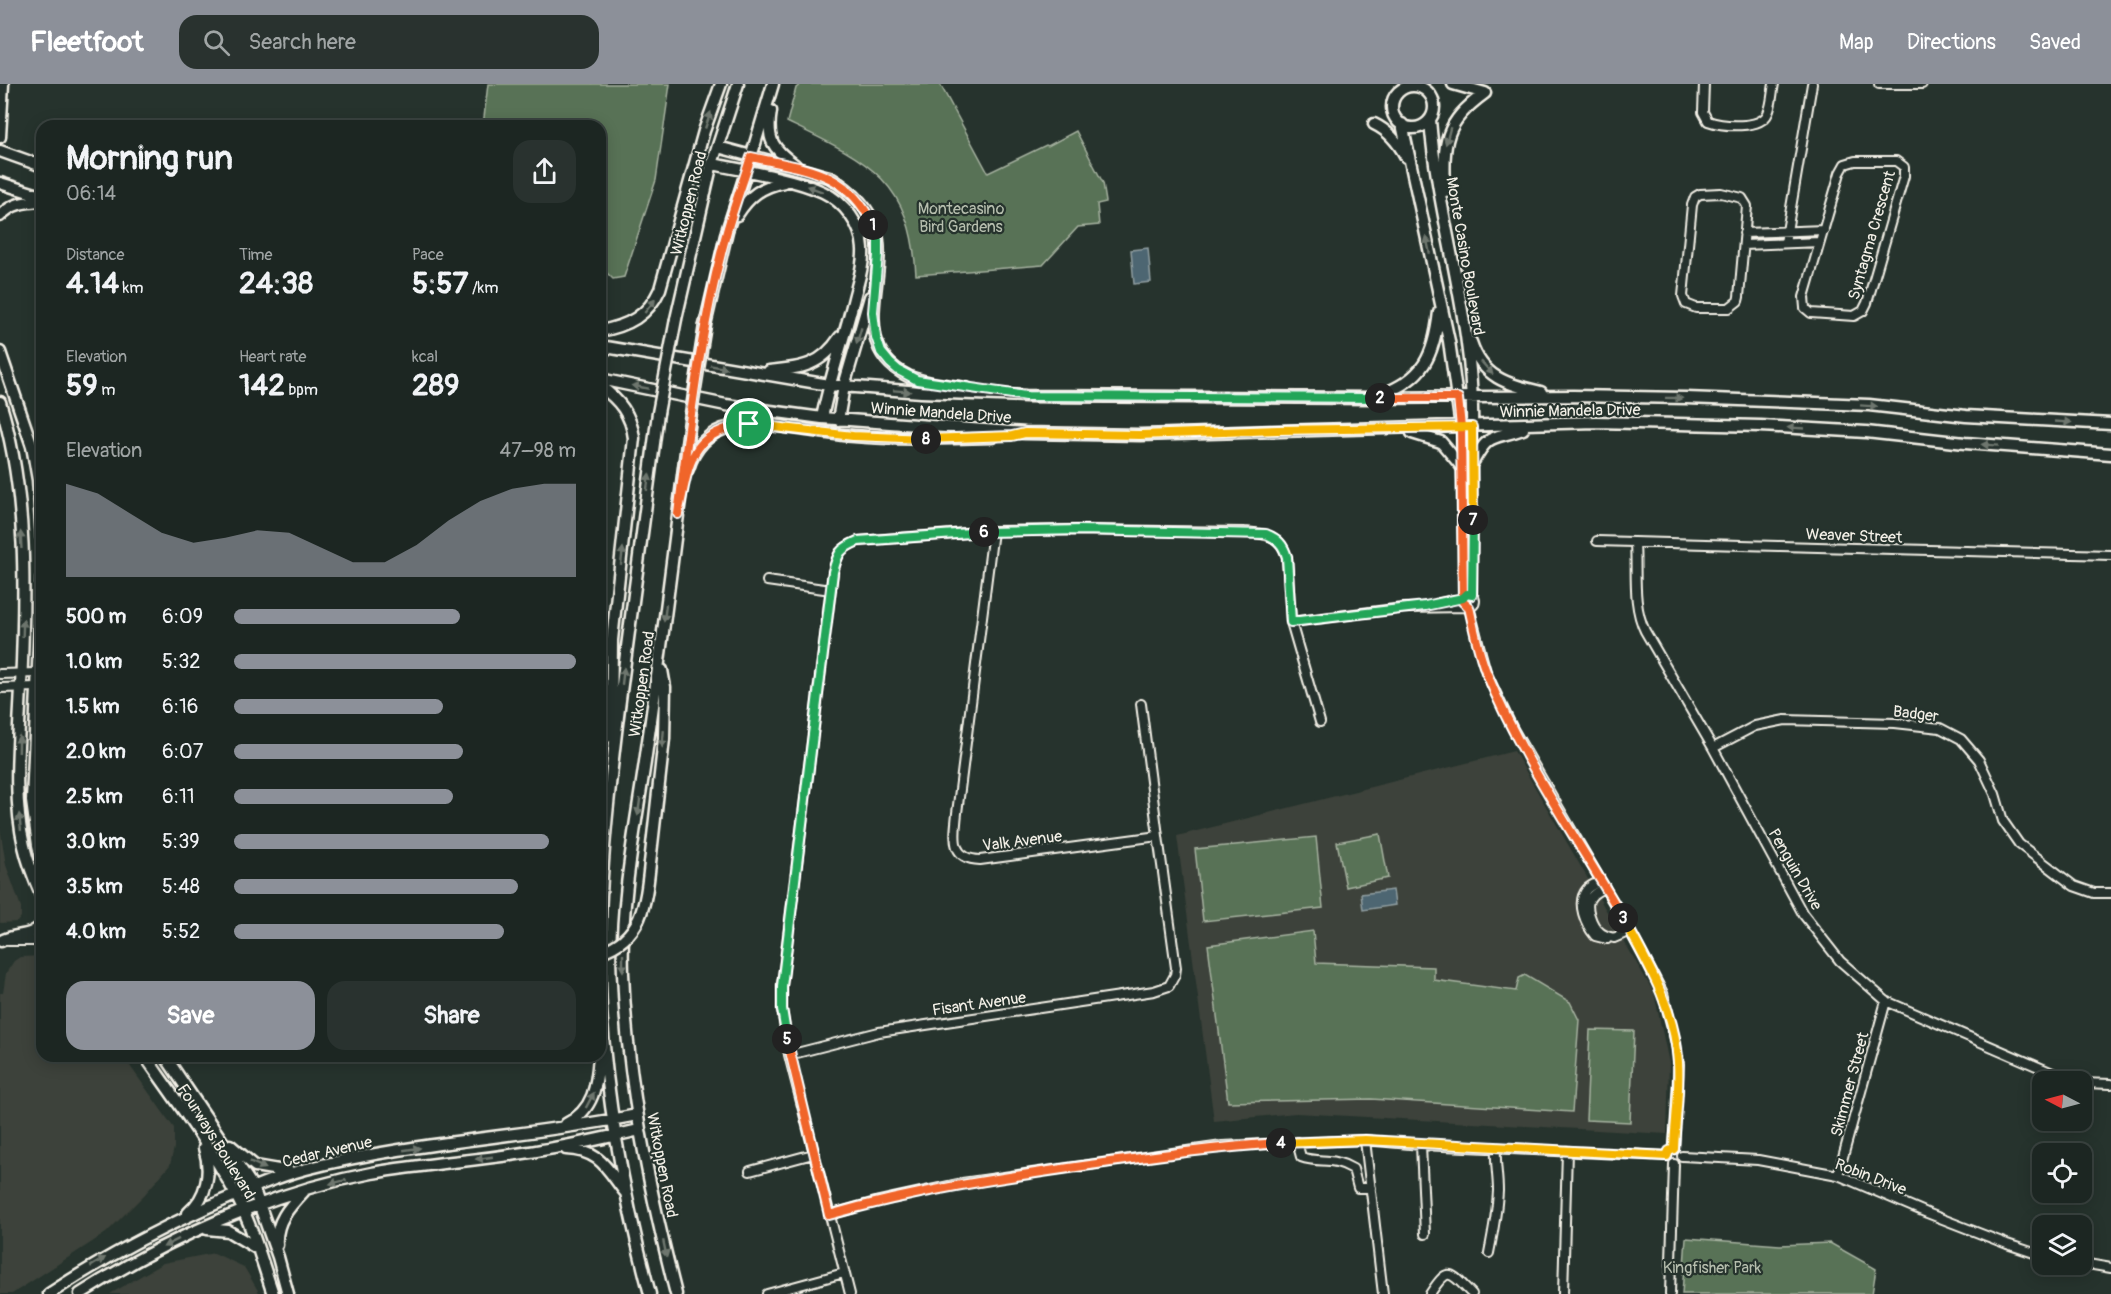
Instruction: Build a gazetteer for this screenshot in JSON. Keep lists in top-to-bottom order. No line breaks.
{"streets":{"main road":["Witkoppen Road","Monte Casino Boulevard","Winnie Mandela Drive","Fourways Boulevard","Cedar Avenue"],"street":["Syntagma Crescent","Weaver Street","Badger","Valk Avenue","Penguin Drive","Fisant Avenue","Skimmer Street","Robin Drive"]},"crossings":[["Witkoppen Road","Cedar Avenue"],["Monte Casino Boulevard","Winnie Mandela Drive"],["Weaver Street","Penguin Drive"],["Badger","Penguin Drive"],["Valk Avenue","Fisant Avenue"],["Penguin Drive","Skimmer Street"],["Skimmer Street","Robin Drive"],["Fourways Boulevard","Cedar Avenue"]],"parks":["Montecasino Bird Gardens","Kingfisher Park"],"north":"left","page":{"header":"Fleetfoot","search":"Search here","nav":["Map","Directions","Saved"],"heading":["Morning run","06:14"],"pins":["1","2","8","7","6","3","5","4"],"stats":[["Distance","4.14 km"],["Time","24:38"],["Pace","5:57 /km"],["Elevation","59 m"],["Heart rate","142 bpm"],["kcal","289"]],"chart":["Elevation","47–98 m"],"list":[{"name":"500 m","note":"6:09"},{"name":"1.0 km","note":"5:32"},{"name":"1.5 km","note":"6:16"},{"name":"2.0 km","note":"6:07"},{"name":"2.5 km","note":"6:11"},{"name":"3.0 km","note":"5:39"},{"name":"3.5 km","note":"5:48"},{"name":"4.0 km","note":"5:52"}],"buttons":["Save","Share"]}}
